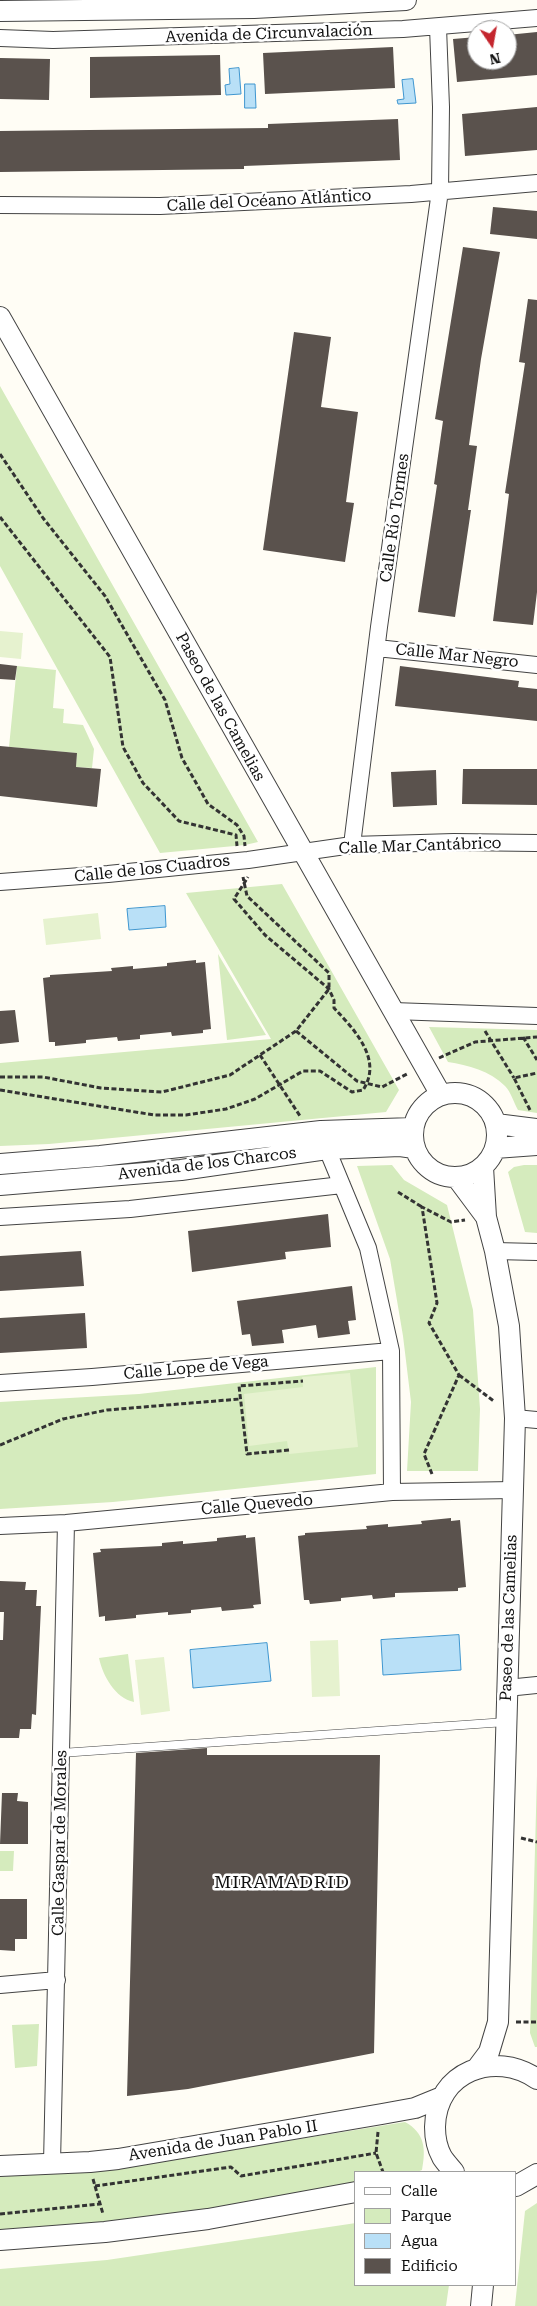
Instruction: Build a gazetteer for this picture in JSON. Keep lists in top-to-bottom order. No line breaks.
{"streets":{"street":["Avenida de Circunvalación","Calle del Océano Atlántico","Calle Río Tormes","Calle Mar Negro","Paseo de las Camelias","Calle Mar Cantábrico","Calle de los Cuadros","Avenida de los Charcos","Calle Lope de Vega","Calle Quevedo","Calle Gaspar de Morales","Avenida de Juan Pablo II"]},"crossings":[["Avenida de Circunvalación","Calle Río Tormes"],["Calle del Océano Atlántico","Calle Río Tormes"],["Calle Río Tormes","Calle Mar Negro"],["Calle Río Tormes","Calle Mar Cantábrico"],["Paseo de las Camelias","Calle Mar Cantábrico"],["Paseo de las Camelias","Calle de los Cuadros"],["Paseo de las Camelias","Avenida de los Charcos"],["Paseo de las Camelias","Calle Quevedo"],["Calle Mar Cantábrico","Calle de los Cuadros"],["Calle Quevedo","Calle Gaspar de Morales"],["Calle Gaspar de Morales","Avenida de Juan Pablo II"]],"districts":["MIRAMADRID"],"legend":["Calle","Parque","Agua","Edificio"],"north":"bottom"}
